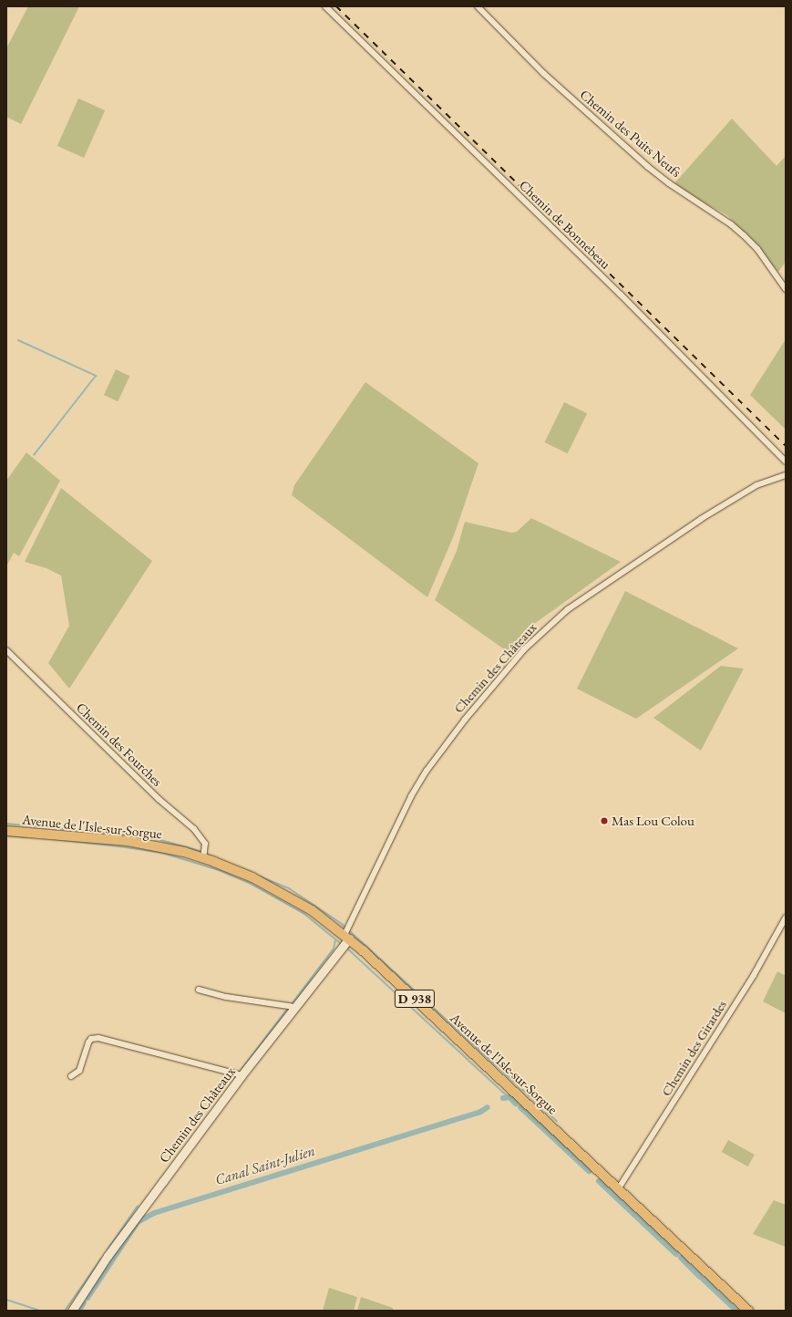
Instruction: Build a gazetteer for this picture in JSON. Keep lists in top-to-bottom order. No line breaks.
{"streets":{"main road":["Avenue de l'Isle-sur-Sorgue","D 938"],"street":["Chemin des Puits Neufs","Chemin de Bonnebeau","Chemin des Châteaux","Chemin des Fourches","Chemin des Girardes"]},"crossings":[["Chemin des Châteaux","Avenue de l'Isle-sur-Sorgue"],["Chemin des Fourches","Avenue de l'Isle-sur-Sorgue"],["Avenue de l'Isle-sur-Sorgue","Chemin des Girardes"]],"water":["Canal Saint-Julien"],"places":["Mas Lou Colou"]}
